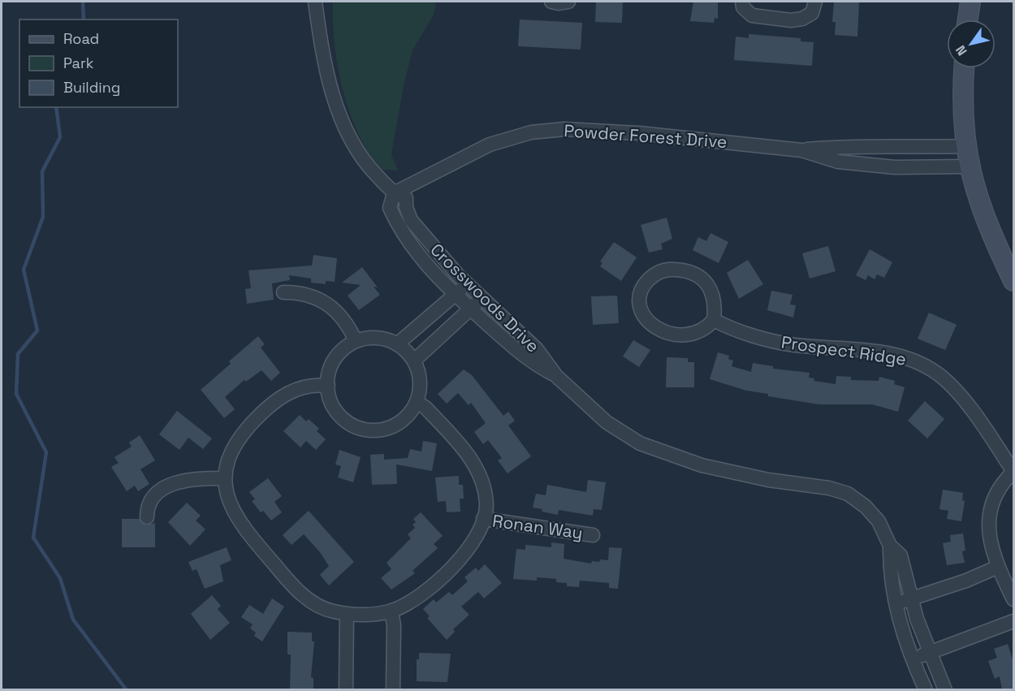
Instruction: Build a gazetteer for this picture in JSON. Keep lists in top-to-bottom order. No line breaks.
{"streets":{"street":["Powder Forest Drive","Crosswoods Drive","Prospect Ridge","Ronan Way"]},"crossings":[["Powder Forest Drive","Crosswoods Drive"]],"legend":["Road","Park","Building"],"north":"bottom left"}
